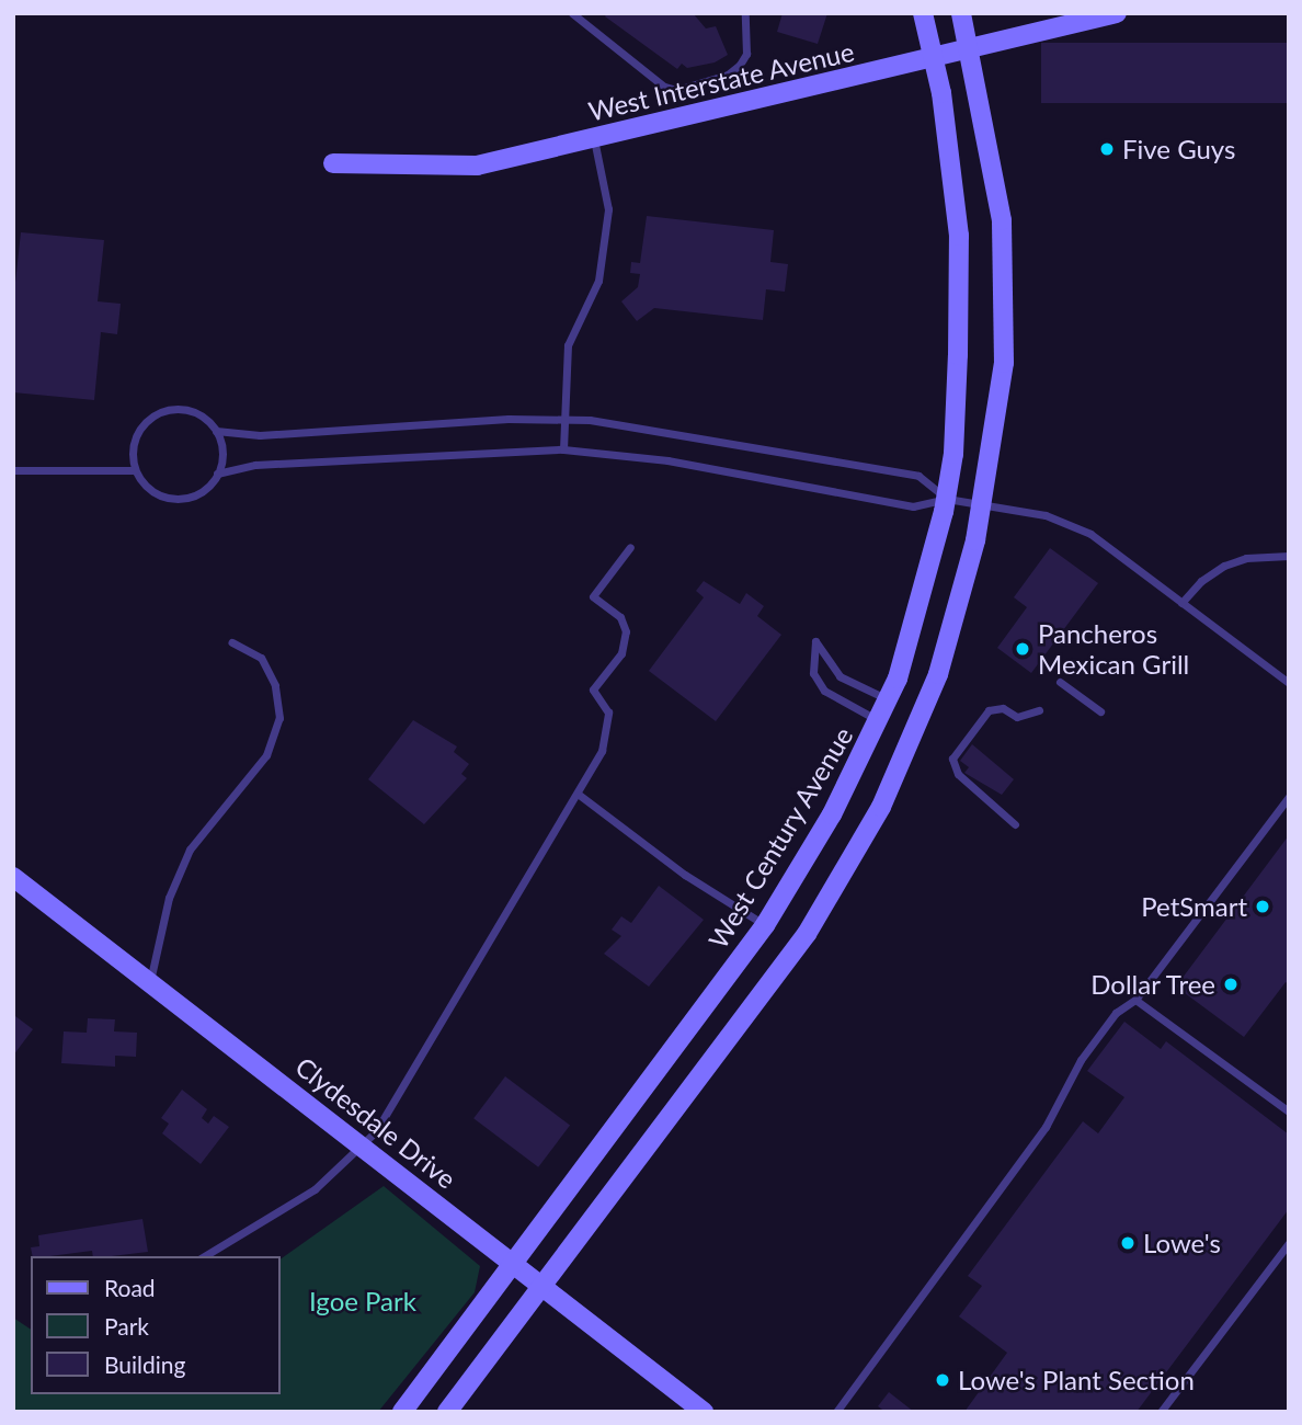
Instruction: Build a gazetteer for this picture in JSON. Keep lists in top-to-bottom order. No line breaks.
{"streets":{"main road":["West Interstate Avenue","West Century Avenue","Clydesdale Drive"]},"crossings":[["West Interstate Avenue","West Century Avenue"],["West Century Avenue","Clydesdale Drive"]],"parks":["Igoe Park"],"places":["Five Guys","Pancheros Mexican Grill","PetSmart","Dollar Tree","Lowe's","Lowe's Plant Section"],"legend":["Road","Park","Building"]}
